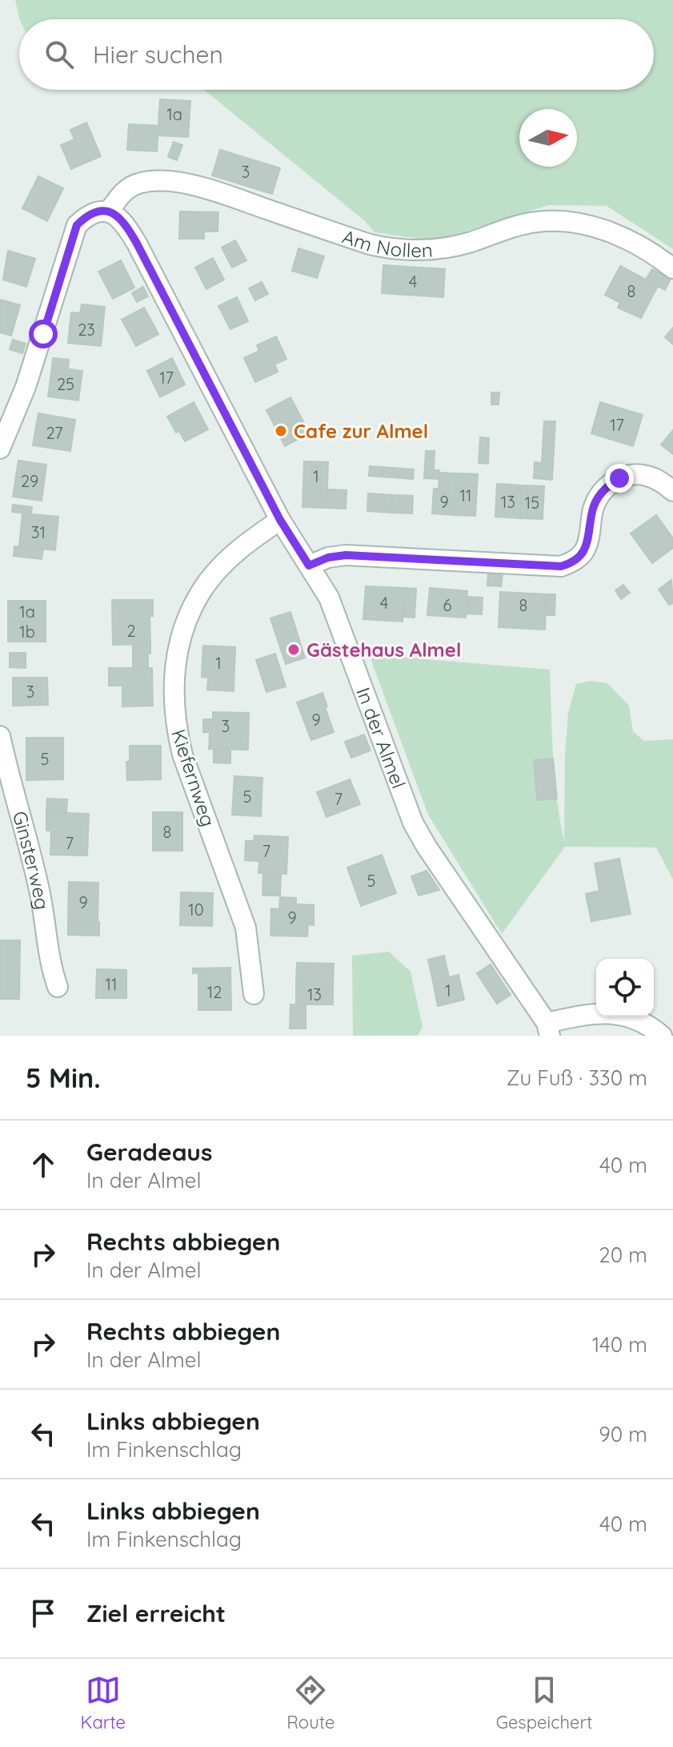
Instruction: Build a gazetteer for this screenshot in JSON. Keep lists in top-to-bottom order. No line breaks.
{"streets":{"street":["Am Nollen","In der Almel","Kiefernweg","Ginsterweg"]},"crossings":[["Am Nollen","In der Almel"],["In der Almel","Kiefernweg"]],"places":["Cafe zur Almel","Gästehaus Almel"],"house_numbers":["1a","3","4","8","23","17","25","17","27","1","29","11","9","13","15","31","4","6","8","1a","2","1b","1","3","9","3","5","5","7","8","7","7","5","9","10","9","11","1","12","13"],"north":"right","page":{"search":"Hier suchen","heading":["5 Min.","Zu Fuß · 330 m"],"list":[["Geradeaus","In der Almel","40 m"],["Rechts abbiegen","In der Almel","20 m"],["Rechts abbiegen","In der Almel","140 m"],["Links abbiegen","Im Finkenschlag","90 m"],["Links abbiegen","Im Finkenschlag","40 m"],"Ziel erreicht"],"nav":["Karte","Route","Gespeichert"]}}
